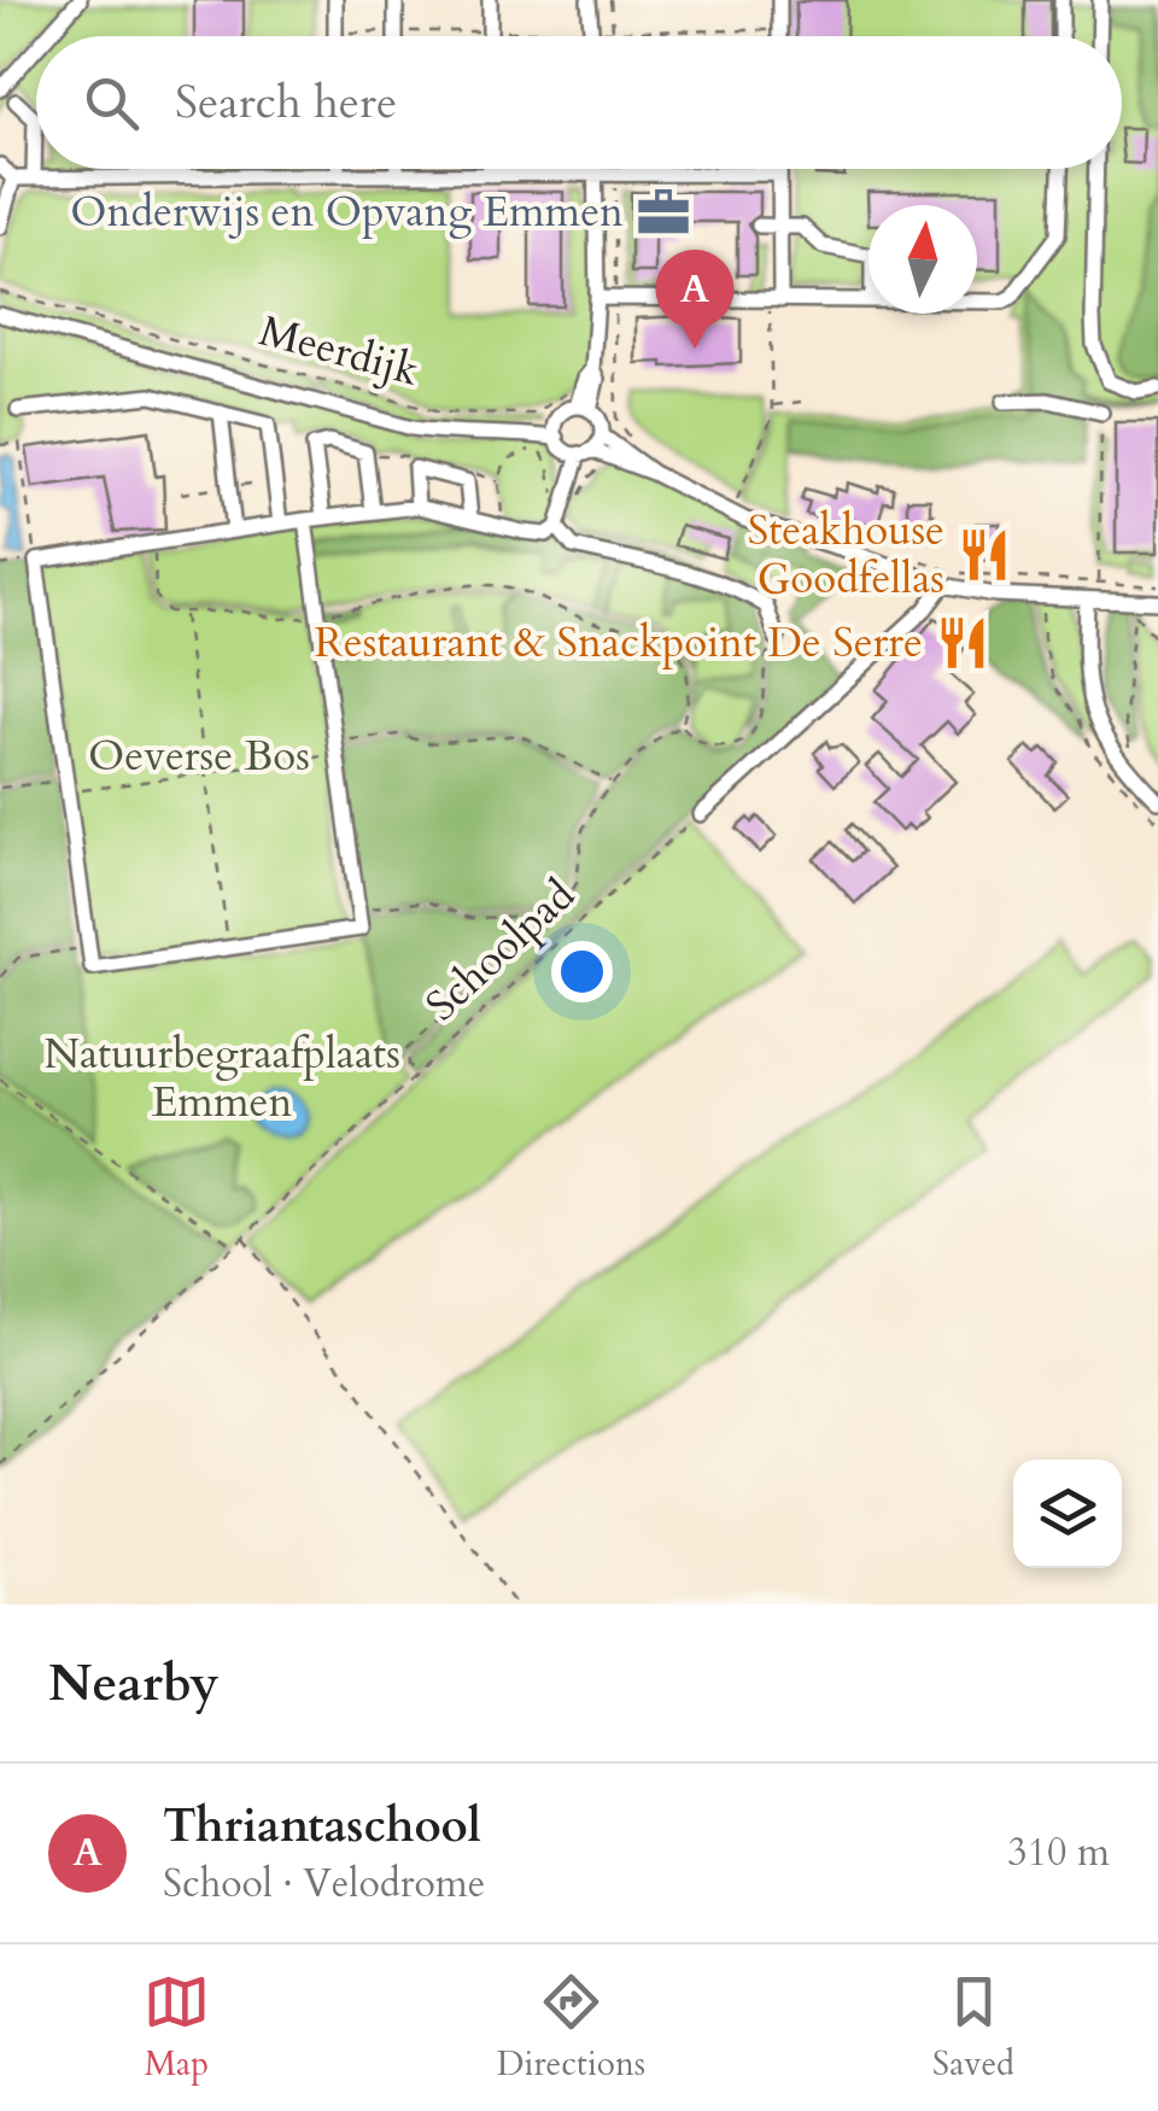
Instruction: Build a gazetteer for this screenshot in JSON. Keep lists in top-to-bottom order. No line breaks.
{"streets":{"street":["Meerdijk"],"path":["Schoolpad"]},"parks":["Oeverse Bos","Natuurbegraafplaats Emmen"],"places":{"office":["Onderwijs en Opvang Emmen"],"restaurant":["Steakhouse Goodfellas","Restaurant & Snackpoint De Serre"]},"north":"top","page":{"search":"Search here","pins":"A","heading":"Nearby","list":[{"mark":"A","name":"Thriantaschool","note":"School · Velodrome","value":"310 m"}],"nav":["Map","Directions","Saved"]}}
